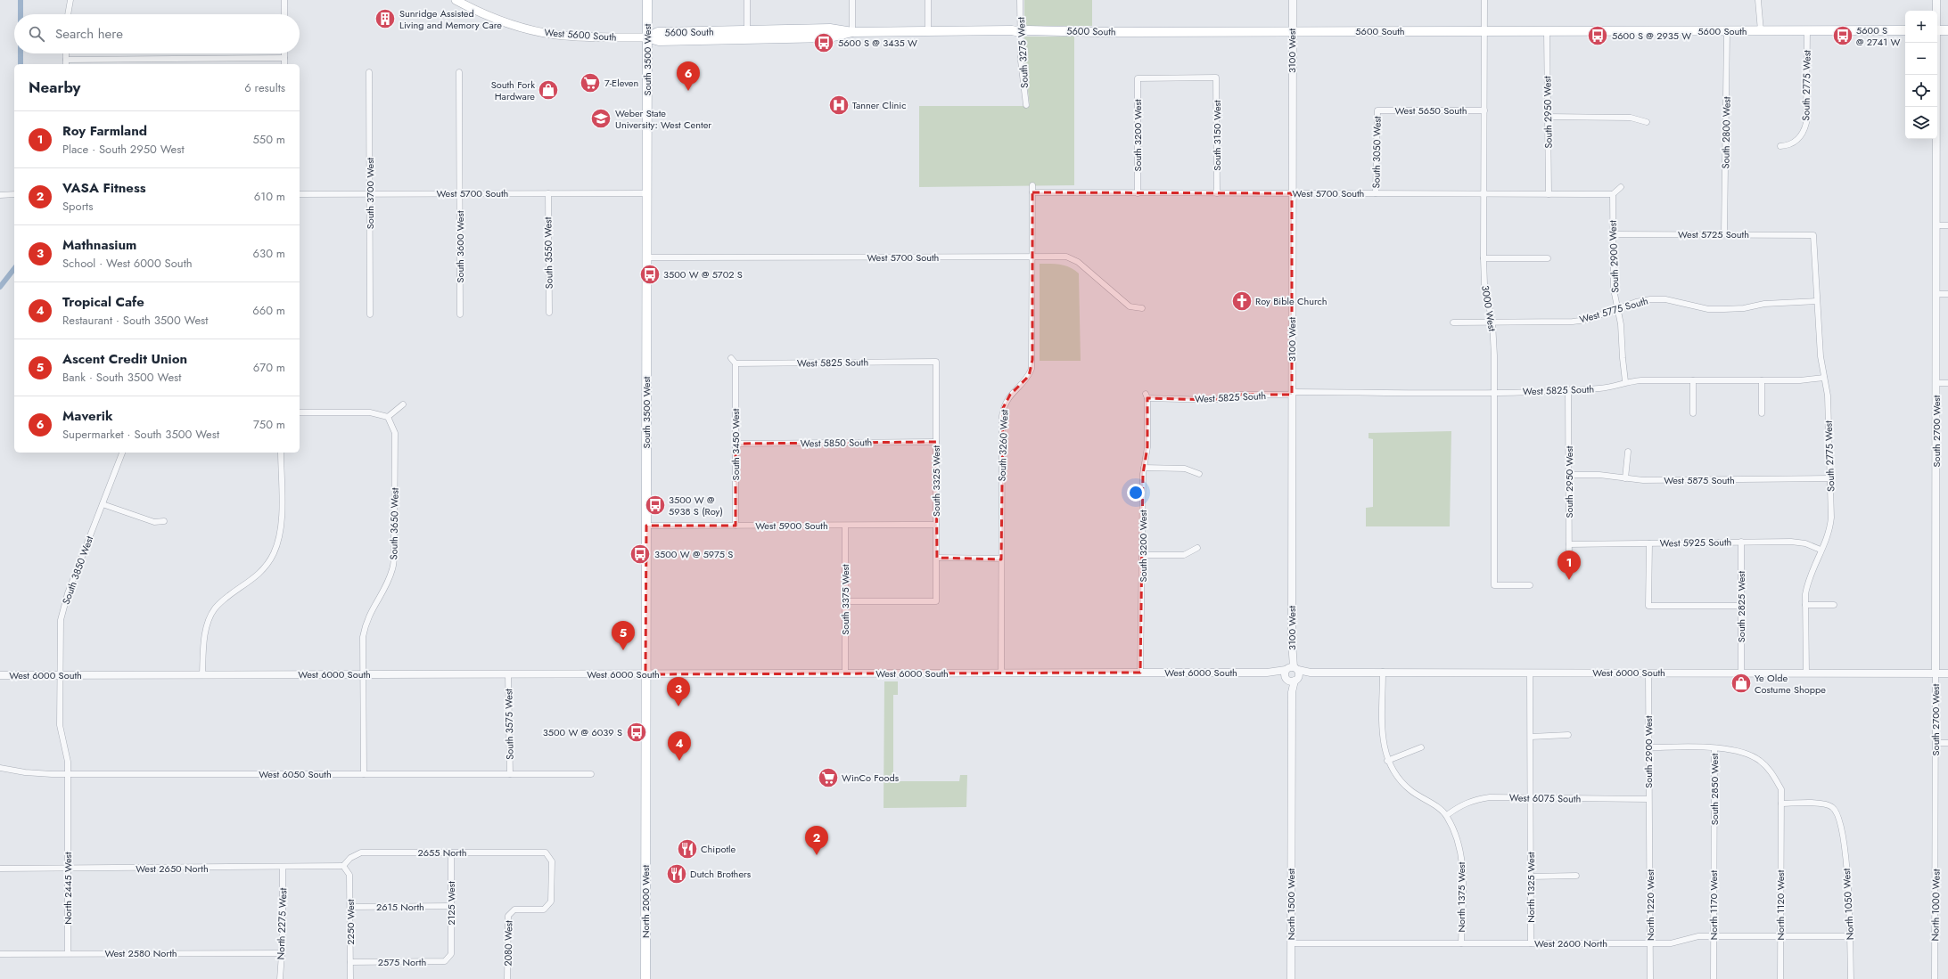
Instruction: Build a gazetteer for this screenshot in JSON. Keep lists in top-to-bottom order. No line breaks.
{"streets":{"main road":["5600 South","West 5600 South","South 3500 West","North 2000 West"],"street":["3100 West","South 3275 West","South 2775 West","West 5650 South","South 2950 West","South 2800 West","South 3200 West","South 3150 West","South 3050 West","South 3700 West","West 5700 South","West 5725 South","South 3600 West","South 3550 West","South 2900 West","3000 West","West 5775 South","West 5825 South","South 2700 West","West 5850 South","South 3450 West","South 3260 West","West 5875 South","South 3325 West","South 3650 West","West 5900 South","West 5925 South","South 3850 West","South 3375 West","South 2825 West","West 6000 South","South 3575 West","West 6050 South","South 2850 West","West 6075 South","2655 North","West 2650 North","North 1325 West","North 2445 West","North 1375 West","2125 West","North 1500 West","North 1050 West","North 1220 West","North 1170 West","North 1120 West","North 1000 West","2615 North","2250 West","North 2275 West","2080 West","West 2600 North","West 2580 North","2575 North"]},"crossings":[["5600 South","West 5600 South"],["5600 South","3100 West"],["5600 South","South 3275 West"],["5600 South","South 3500 West"],["5600 South","South 2775 West"],["5600 South","South 2950 West"],["5600 South","South 2800 West"],["5600 South","3000 West"],["West 5600 South","South 3500 West"],["3100 West","West 5700 South"],["3100 West","West 5825 South"],["3100 West","West 6000 South"],["3100 West","North 1500 West"],["South 3500 West","West 5700 South"],["South 3500 West","West 5900 South"],["South 3500 West","West 6000 South"],["South 3500 West","North 2000 West"],["South 2775 West","West 5725 South"],["South 2775 West","West 5775 South"],["South 2775 West","West 5825 South"],["South 2775 West","West 5875 South"],["South 2775 West","West 5925 South"],["South 2775 West","West 6000 South"],["West 5650 South","South 3050 West"],["West 5650 South","3000 West"],["South 2950 West","West 5700 South"],["South 2950 West","West 5825 South"],["South 2950 West","West 5875 South"],["South 2950 West","West 5925 South"],["South 2800 West","West 5725 South"],["South 3200 West","South 3150 West"],["South 3200 West","West 5700 South"],["South 3200 West","West 5825 South"],["South 3200 West","West 6000 South"],["South 3150 West","West 5700 South"],["South 3050 West","West 5700 South"],["South 3700 West","West 5700 South"],["West 5700 South","South 3600 West"],["West 5700 South","South 3550 West"],["West 5700 South","South 2900 West"],["West 5700 South","3000 West"],["West 5700 South","South 3260 West"],["West 5725 South","South 2900 West"],["South 2900 West","West 5775 South"],["South 2900 West","West 5825 South"],["South 2900 West","West 6000 South"],["South 2900 West","West 6075 South"],["South 2900 West","North 1220 West"],["3000 West","West 5775 South"],["3000 West","West 5825 South"],["West 5825 South","South 3450 West"],["West 5825 South","South 3325 West"],["South 2700 West","West 6000 South"],["South 2700 West","North 1000 West"],["West 5850 South","South 3450 West"],["West 5850 South","South 3325 West"],["South 3450 West","West 5900 South"],["South 3260 West","West 6000 South"],["South 3325 West","West 5900 South"],["South 3325 West","South 3375 West"],["South 3650 West","West 6000 South"],["South 3650 West","West 6050 South"],["West 5900 South","South 3375 West"],["West 5925 South","South 2825 West"],["South 3850 West","West 6000 South"],["South 3850 West","West 6050 South"],["South 3850 West","North 2445 West"],["South 3375 West","West 6000 South"],["South 2825 West","West 6000 South"],["West 6000 South","South 3575 West"],["West 6000 South","North 1500 West"],["South 3575 West","West 6050 South"],["South 2850 West","North 1170 West"],["West 6075 South","North 1325 West"],["West 6075 South","North 1375 West"],["2655 North","West 2650 North"],["2655 North","2125 West"],["2655 North","2250 West"],["2655 North","2080 West"],["West 2650 North","North 2445 West"],["West 2650 North","2250 West"],["West 2650 North","North 2275 West"],["North 1325 West","West 2600 North"],["North 2445 West","West 2580 North"],["North 1375 West","West 2600 North"],["2125 West","2615 North"],["2125 West","2575 North"],["North 1500 West","West 2600 North"],["North 1050 West","North 1120 West"],["North 1050 West","West 2600 North"],["North 1220 West","West 2600 North"],["North 1170 West","West 2600 North"],["North 1120 West","West 2600 North"],["2615 North","2250 West"],["2250 West","2575 North"],["North 2275 West","West 2580 North"]],"places":{"building":["Sunridge Assisted Living and Memory Care"],"bus stop":["5600 S @ 2935 W","5600 S @ 2741 W","5600 S @ 3435 W","3500 W @ 5702 S","3500 W @ 5938 S (Roy)","3500 W @ 5975 S","3500 W @ 6039 S"],"supermarket":["7-Eleven","WinCo Foods"],"shop":["South Fork Hardware","Ye Olde Costume Shoppe"],"hospital":["Tanner Clinic"],"school or university":["Weber State University: West Center"],"church":["Roy Bible Church"],"restaurant":["Chipotle","Dutch Brothers"]},"page":{"map_buttons":["+","−"],"search":"Search here","pins":["6","1","5","3","4","2"],"heading":["Nearby","6 results"],"list":[{"mark":"1","name":"Roy Farmland","note":"Place · South 2950 West","value":"550 m"},{"mark":"2","name":"VASA Fitness","note":"Sports","value":"610 m"},{"mark":"3","name":"Mathnasium","note":"School · West 6000 South","value":"630 m"},{"mark":"4","name":"Tropical Cafe","note":"Restaurant · South 3500 West","value":"660 m"},{"mark":"5","name":"Ascent Credit Union","note":"Bank · South 3500 West","value":"670 m"},{"mark":"6","name":"Maverik","note":"Supermarket · South 3500 West","value":"750 m"}]}}
